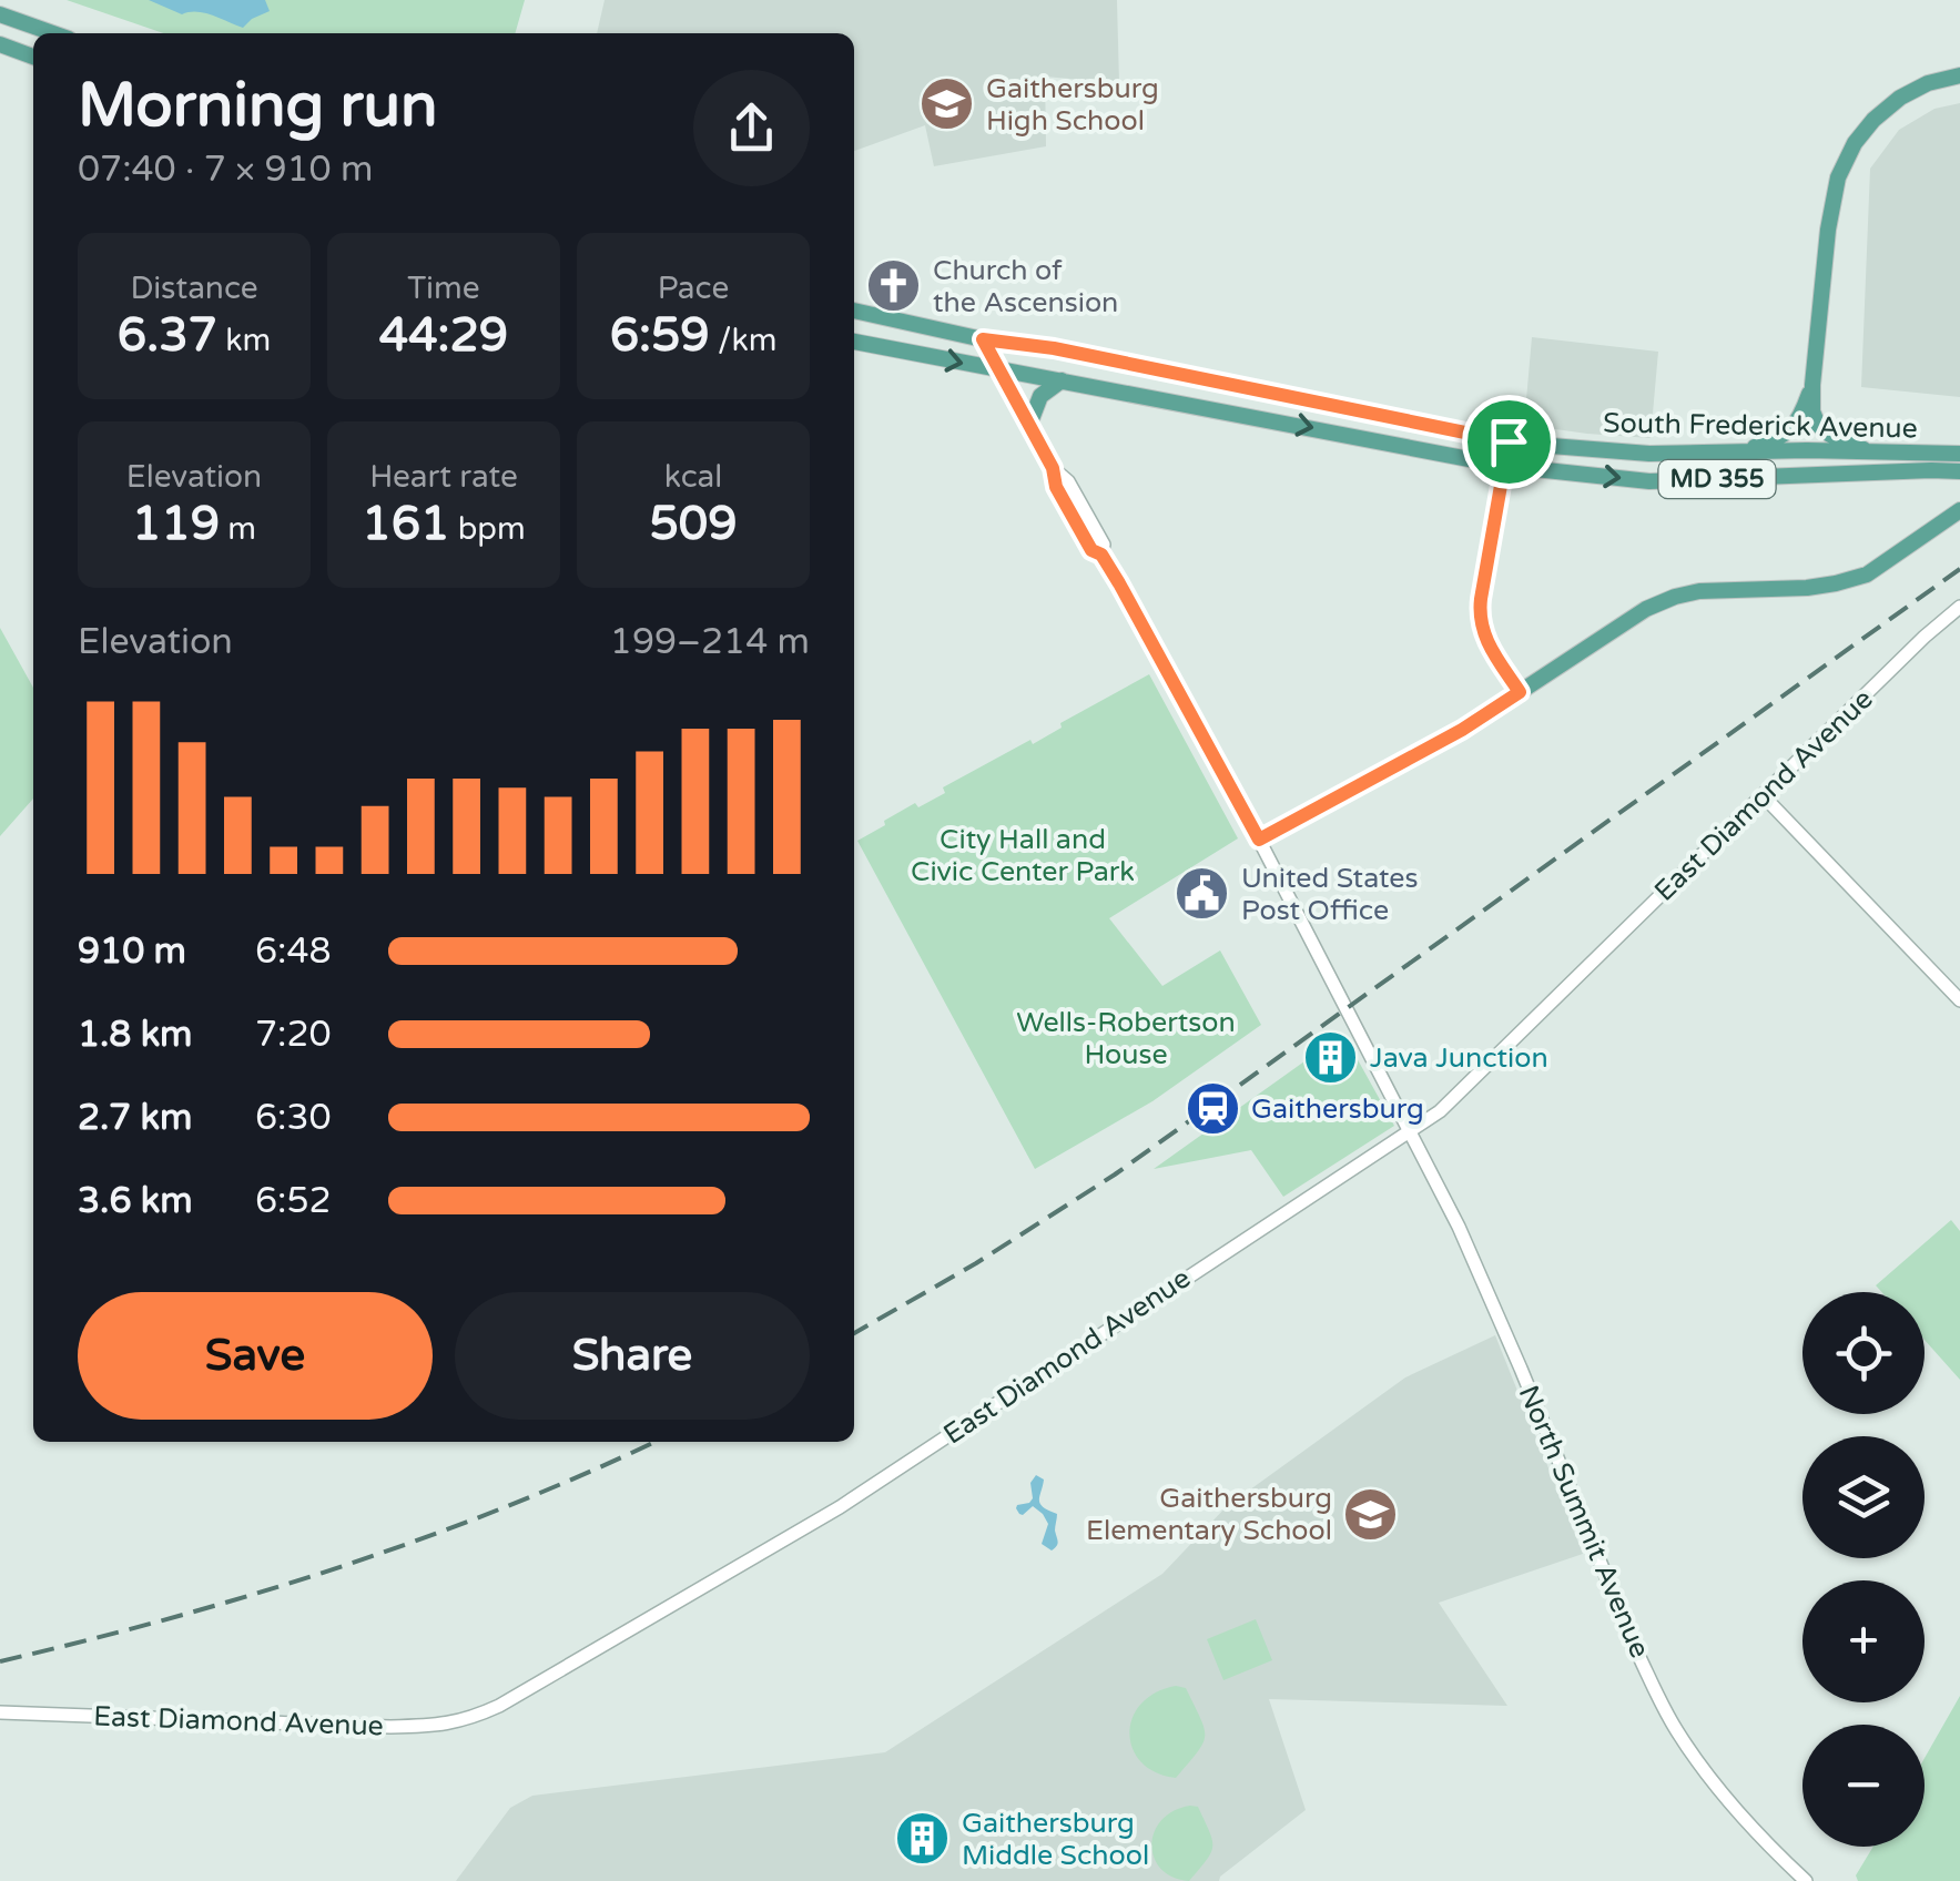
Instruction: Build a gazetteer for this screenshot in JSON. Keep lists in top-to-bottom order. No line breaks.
{"streets":{"main road":["South Frederick Avenue","MD 355"],"street":["East Diamond Avenue","North Summit Avenue"]},"crossings":[["South Frederick Avenue","North Summit Avenue"],["East Diamond Avenue","North Summit Avenue"]],"parks":["City Hall and Civic Center Park","Wells-Robertson House"],"places":{"school or university":["Gaithersburg High School","Gaithersburg Elementary School"],"church":["Church of the Ascension"],"public building":["United States Post Office"],"building":["Java Junction","Gaithersburg Middle School"],"station":["Gaithersburg"]},"page":{"heading":["Morning run","07:40 · 7 × 910 m"],"stats":[["Distance","6.37 km"],["Time","44:29"],["Pace","6:59 /km"],["Elevation","119 m"],["Heart rate","161 bpm"],["kcal","509"]],"chart":["Elevation","199–214 m"],"list":[{"name":"910 m","note":"6:48"},{"name":"1.8 km","note":"7:20"},{"name":"2.7 km","note":"6:30"},{"name":"3.6 km","note":"6:52"}],"buttons":["Save","Share"],"map_buttons":["+","−"]}}
